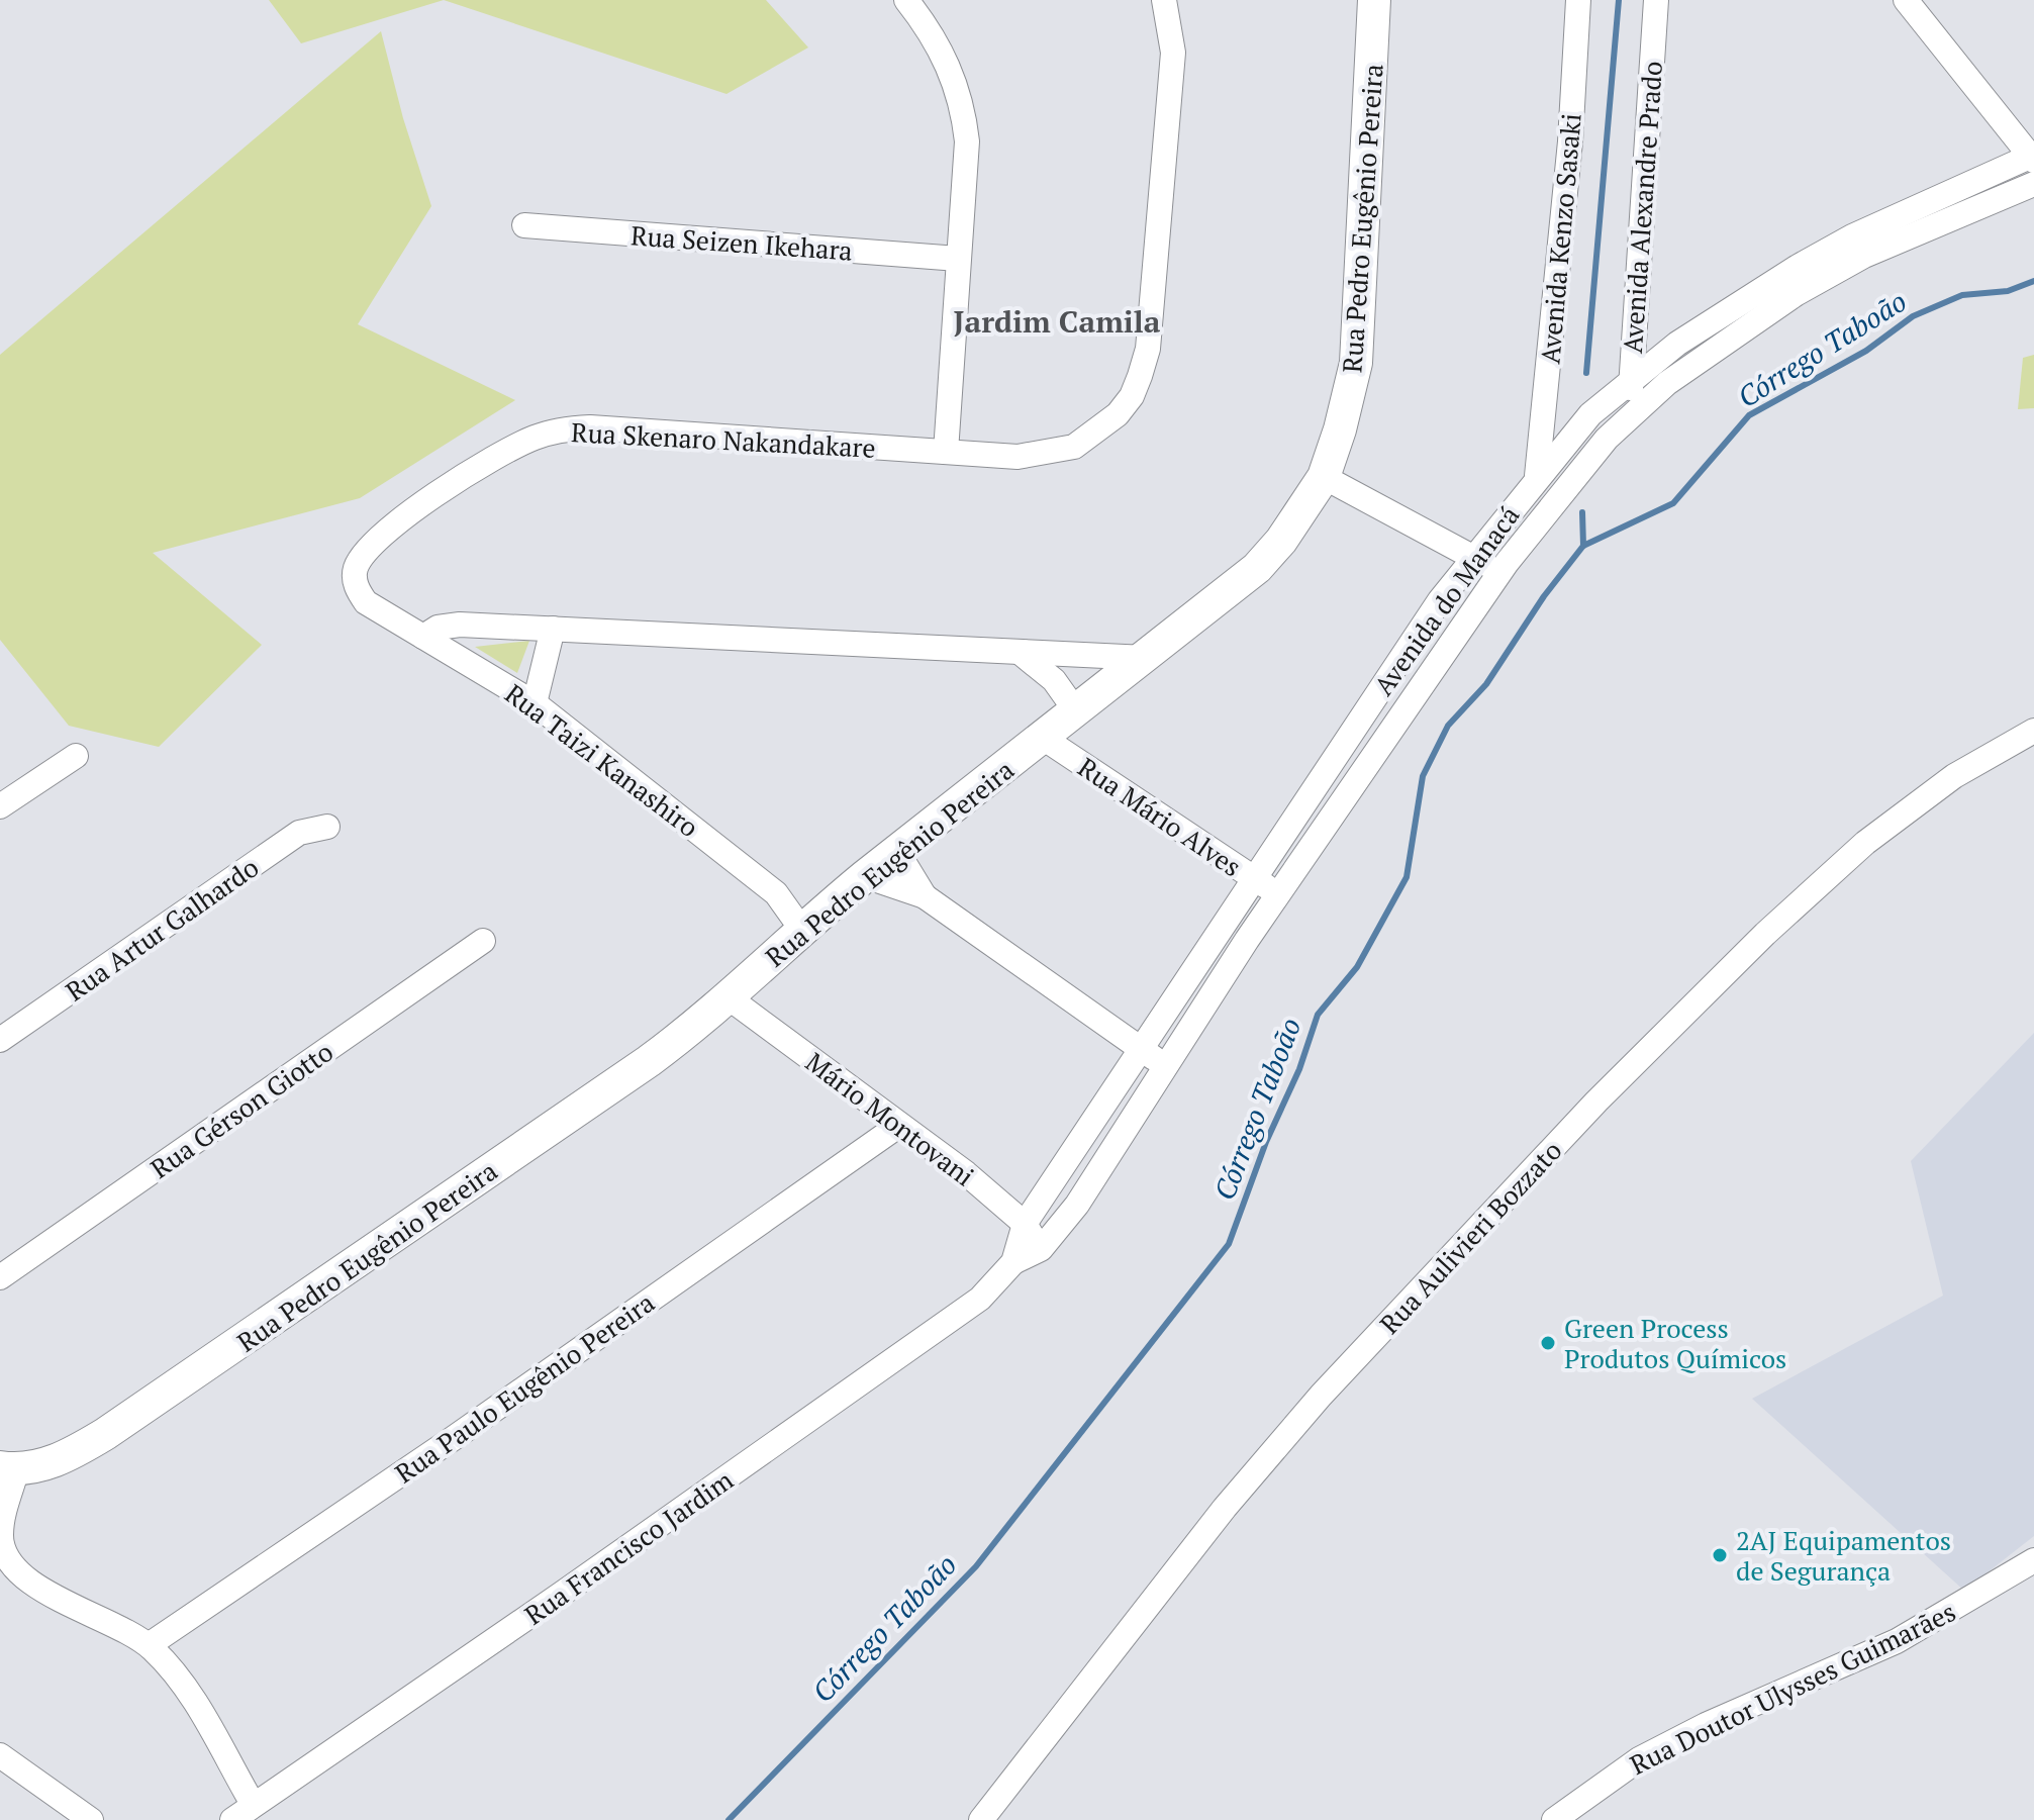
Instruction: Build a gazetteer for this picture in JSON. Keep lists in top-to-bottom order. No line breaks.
{"streets":{"street":["Avenida Alexandre Prado","Rua Pedro Eugênio Pereira","Avenida Kenzo Sasaki","Rua Seizen Ikehara","Rua Skenaro Nakandakare","Avenida do Manacá","Rua Taizi Kanashiro","Rua Mário Alves","Rua Artur Galhardo","Rua Gérson Giotto","Mário Montovani","Rua Aulivieri Bozzato","Rua Paulo Eugênio Pereira","Rua Francisco Jardim","Rua Doutor Ulysses Guimarães"]},"crossings":[["Avenida Alexandre Prado","Avenida do Manacá"],["Rua Pedro Eugênio Pereira","Rua Taizi Kanashiro"],["Rua Pedro Eugênio Pereira","Rua Mário Alves"],["Rua Pedro Eugênio Pereira","Mário Montovani"],["Avenida Kenzo Sasaki","Avenida do Manacá"],["Rua Skenaro Nakandakare","Rua Taizi Kanashiro"],["Avenida do Manacá","Rua Mário Alves"],["Avenida do Manacá","Mário Montovani"],["Avenida do Manacá","Rua Francisco Jardim"],["Mário Montovani","Rua Paulo Eugênio Pereira"],["Mário Montovani","Rua Francisco Jardim"]],"districts":["Jardim Camila"],"water":["Córrego Taboão"],"places":["Green Process Produtos Químicos","2AJ Equipamentos de Segurança"]}
